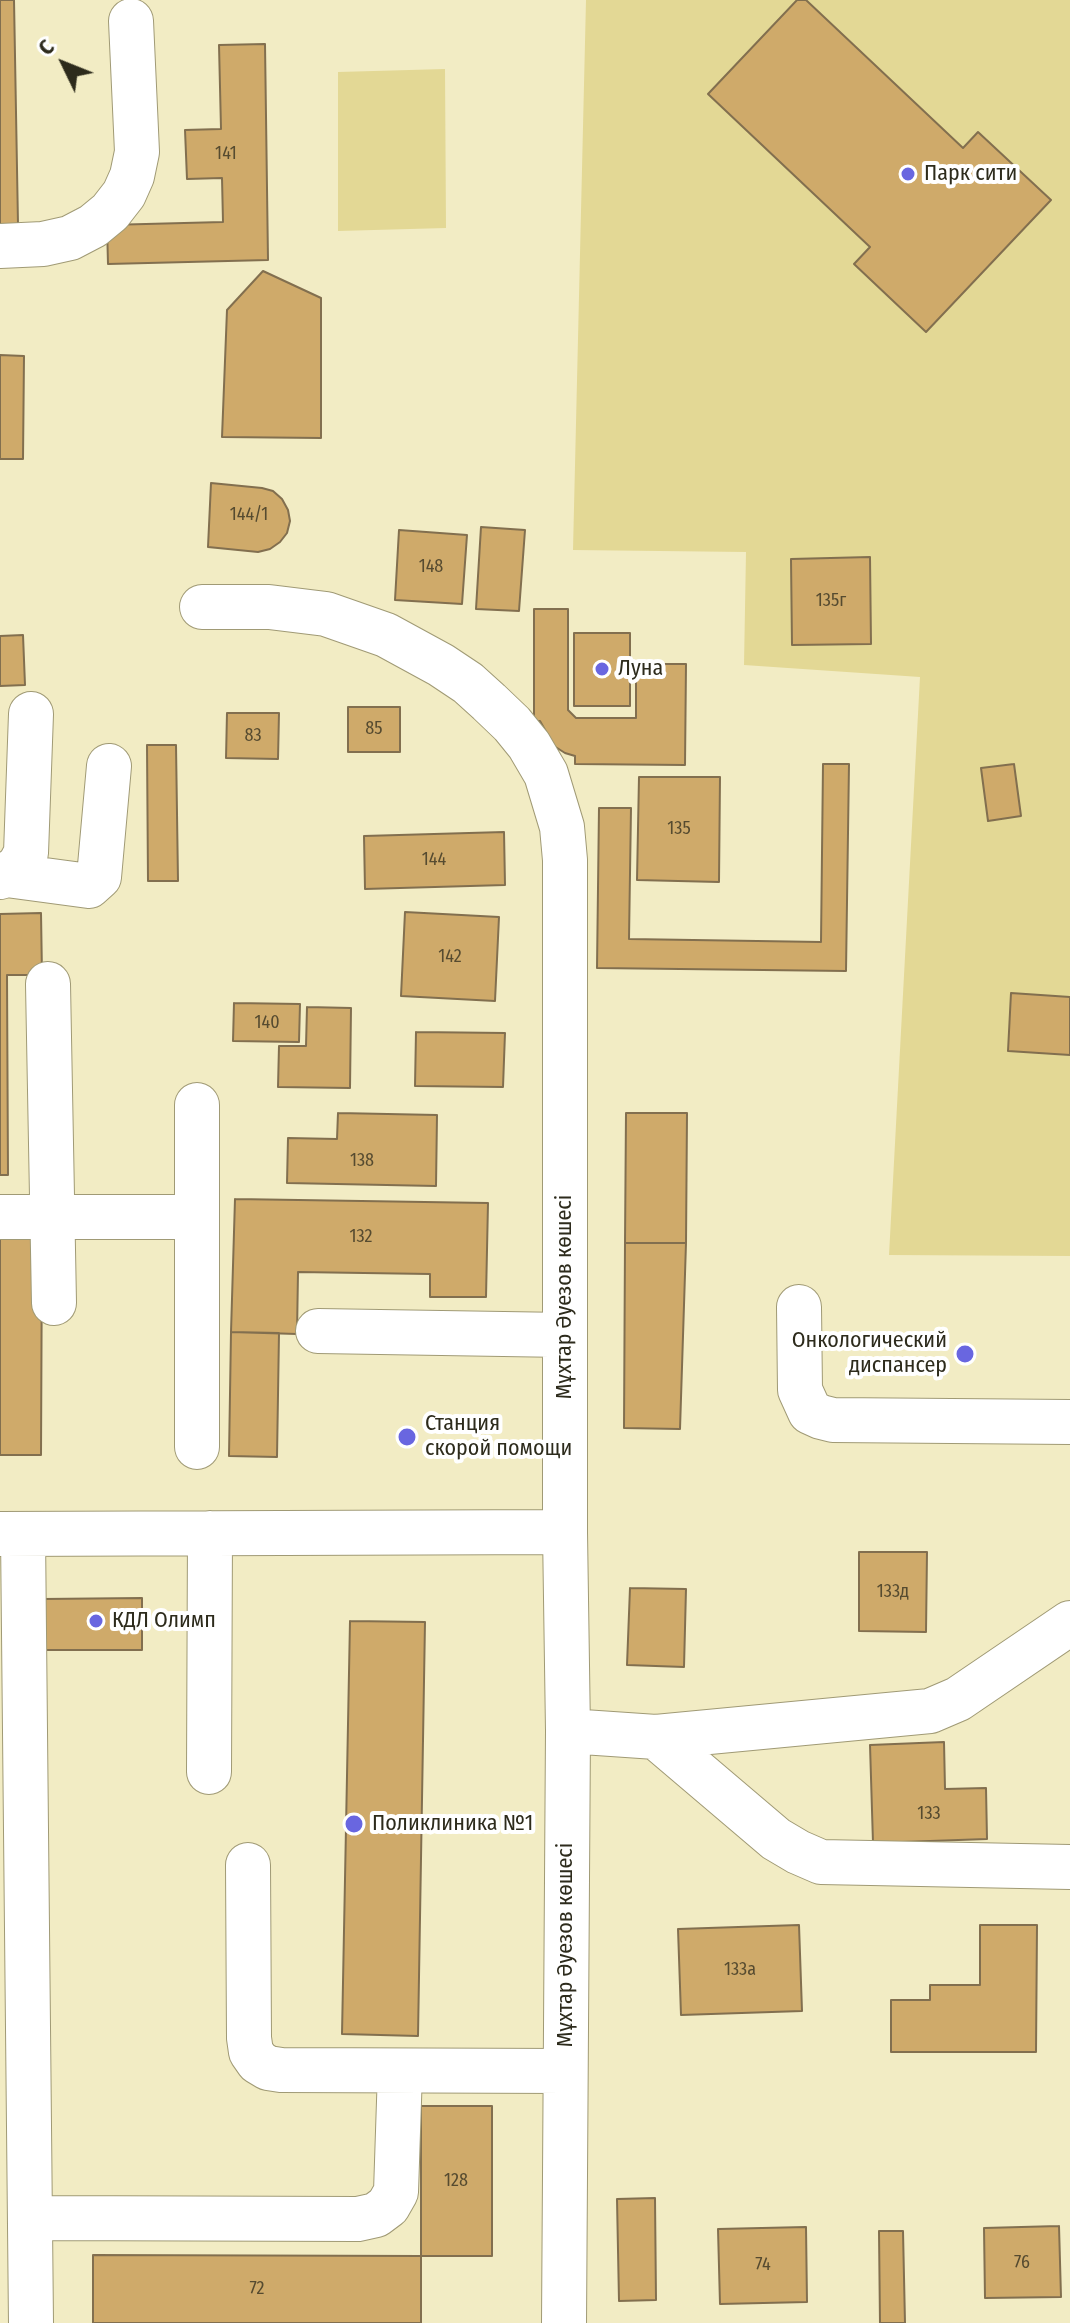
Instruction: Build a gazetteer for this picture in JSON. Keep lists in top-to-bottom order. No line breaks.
{"streets":{"street":["Мұхтар Әуезов көшесі"]},"places":["Парк сити","Луна","Онкологический диспансер","Станция скорой помощи","КДЛ Олимп","Поликлиника №1"],"house_numbers":["141","144/1","148","135г","85","83","135","144","142","140","138","132","133д","133","133а","128","76","74","72"],"north":"top left"}
